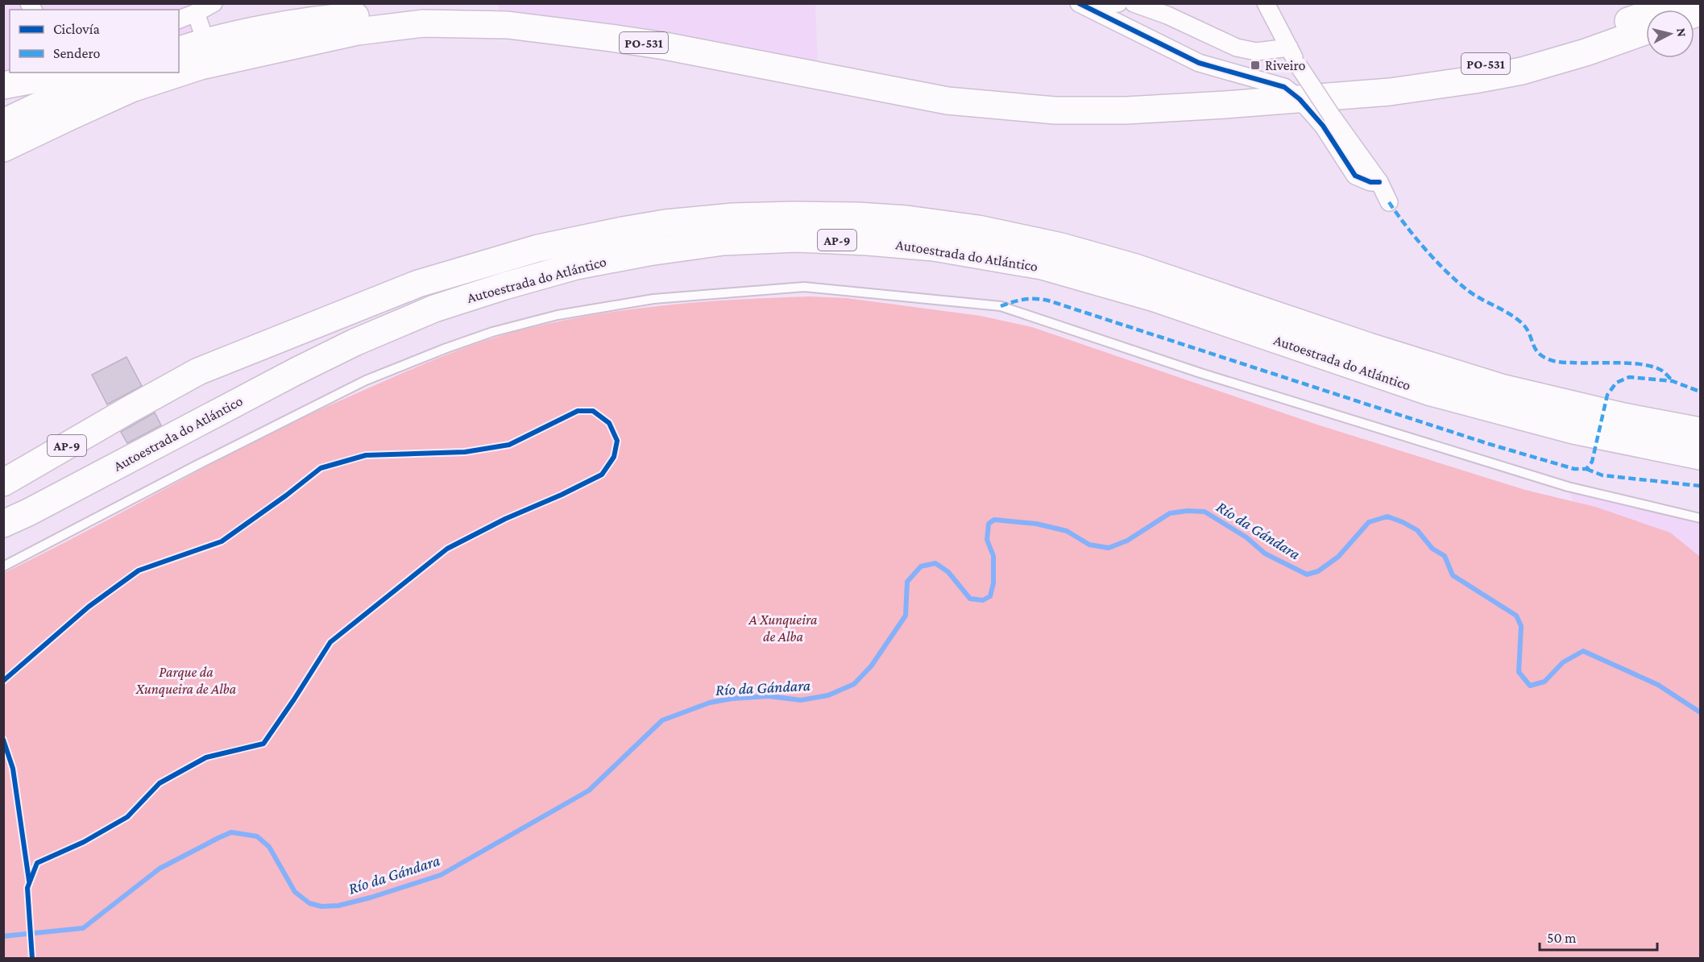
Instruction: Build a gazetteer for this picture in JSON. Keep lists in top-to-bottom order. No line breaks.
{"streets":{"main road":["PO-531","AP-9","Autoestrada do Atlántico"]},"water":["Río da Gándara"],"parks":["A Xunqueira de Alba","Parque da Xunqueira de Alba"],"places":{"transit":["Riveiro"]},"legend":["Ciclovía","Sendero"],"scale_bar":"50 m","north":"right"}
